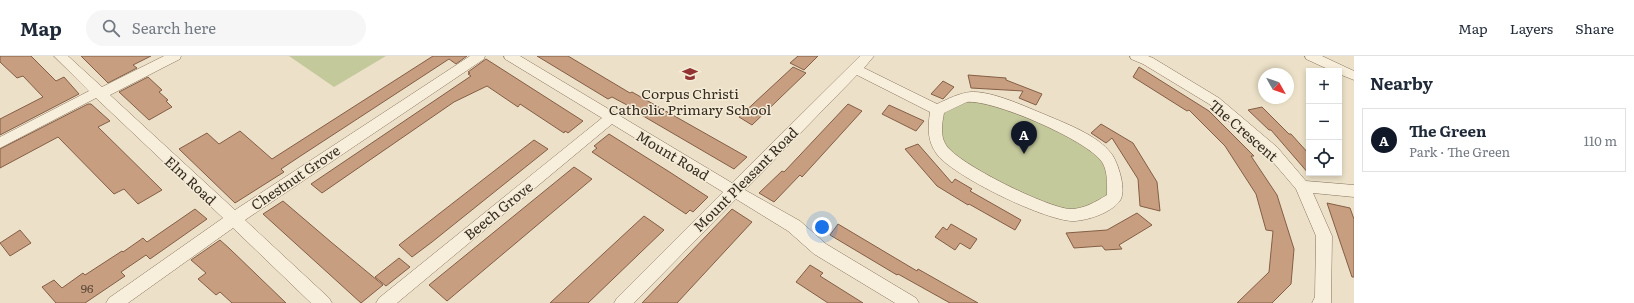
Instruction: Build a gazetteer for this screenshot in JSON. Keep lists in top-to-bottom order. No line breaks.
{"streets":{"street":["The Crescent","Mount Road","Chestnut Grove","Mount Pleasant Road","Elm Road","Beech Grove"]},"crossings":[["Mount Road","Mount Pleasant Road"],["Mount Road","Beech Grove"],["Chestnut Grove","Elm Road"]],"places":{"school or university":["Corpus Christi Catholic Primary School"]},"house_numbers":["96"],"north":"bottom right","page":{"header":"Map","search":"Search here","nav":["Map","Layers","Share"],"heading":"Nearby","map_buttons":["+","−"],"list":[{"mark":"A","name":"The Green","note":"Park · The Green","value":"110 m"}],"pins":"A"}}
